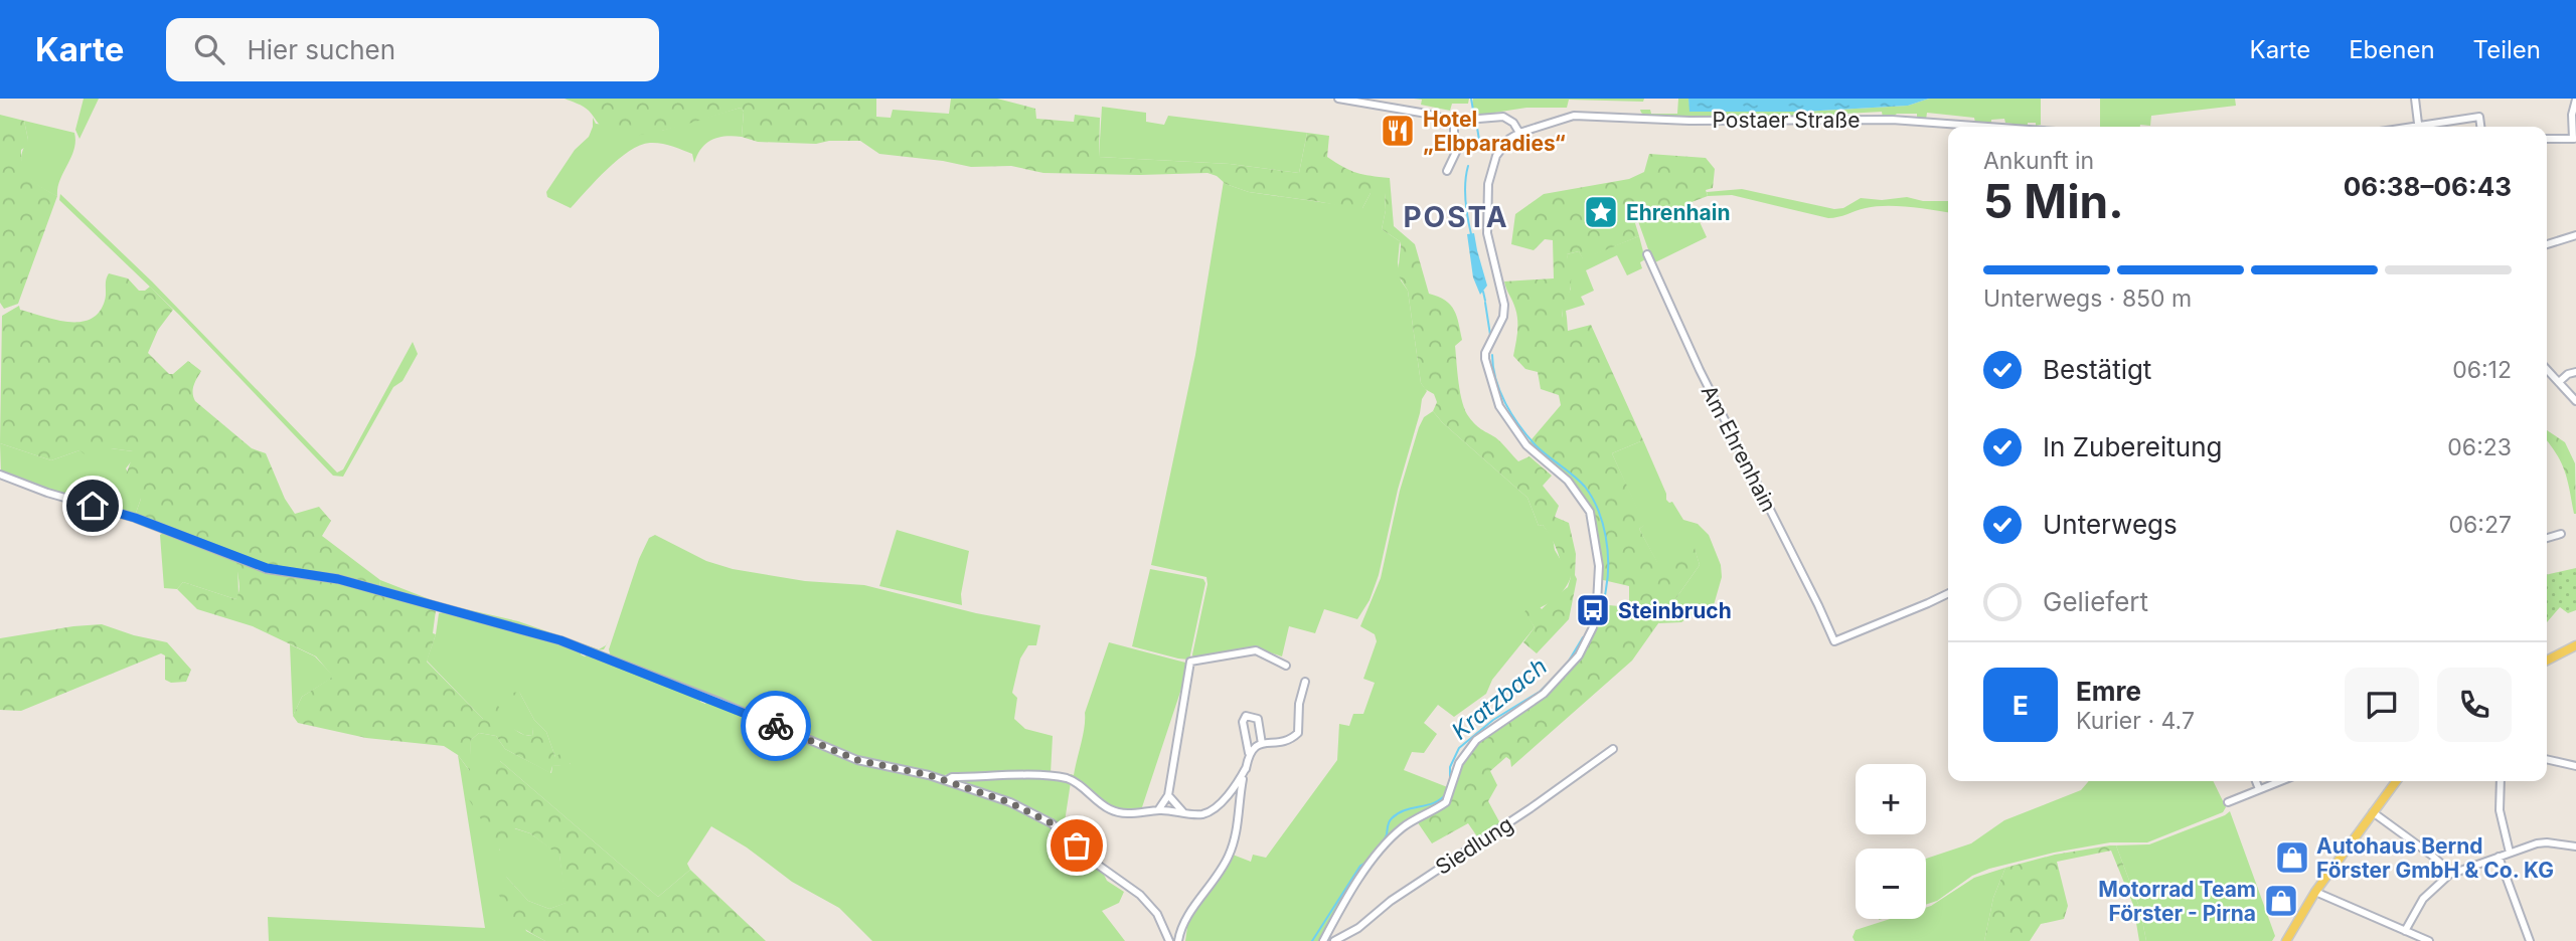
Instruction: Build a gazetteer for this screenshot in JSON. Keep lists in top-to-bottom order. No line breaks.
{"streets":{"street":["Postaer Straße","Am Ehrenhain","Siedlung"]},"districts":["POSTA"],"water":["Kratzbach"],"places":{"restaurant":["Hotel „Elbparadies“"],"place":["Ehrenhain"],"bus stop":["Steinbruch"],"shop":["Autohaus Bernd Förster GmbH & Co. KG","Motorrad Team Förster - Pirna"]},"page":{"header":"Karte","search":"Hier suchen","nav":["Karte","Ebenen","Teilen"],"heading":["5 Min.","Ankunft in","06:38–06:43"],"panel":["Emre","Kurier · 4.7"],"bar":"Unterwegs · 850 m","list":[["Bestätigt","06:12"],["In Zubereitung","06:23"],["Unterwegs","06:27"],"Geliefert"],"round":"E","map_buttons":["+","−"]}}
